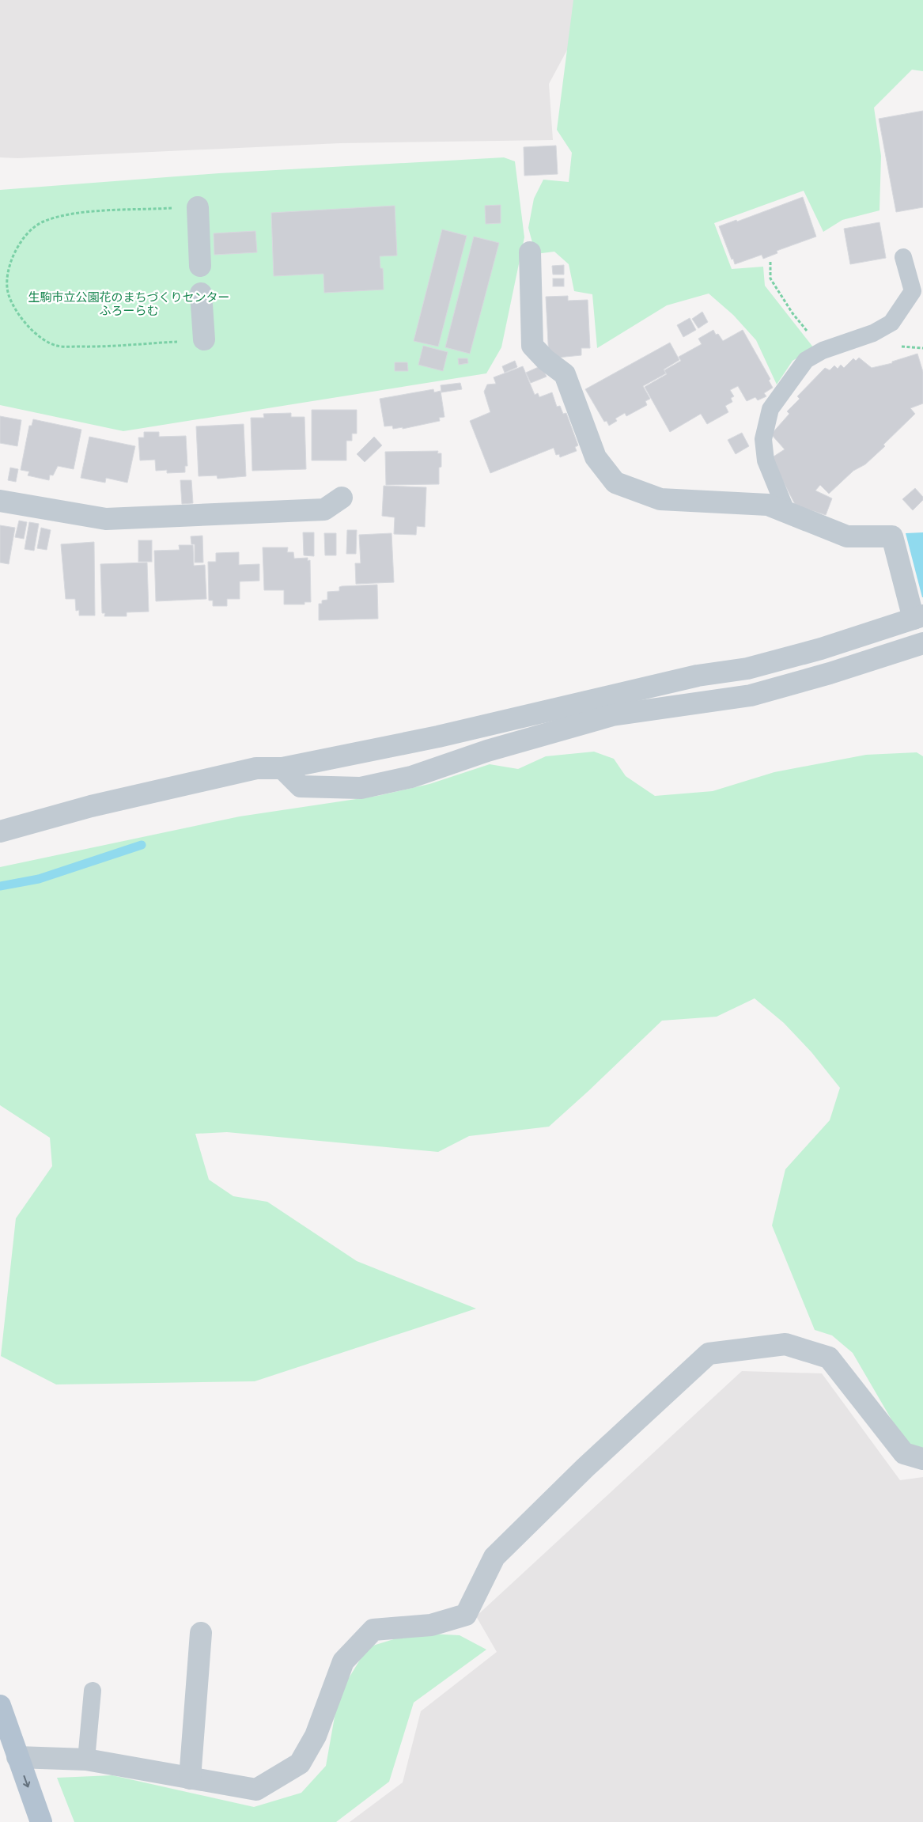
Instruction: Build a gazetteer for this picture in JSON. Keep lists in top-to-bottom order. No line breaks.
{"parks":["生駒市立公園花のまちづくりセンター ふろーらむ"]}
